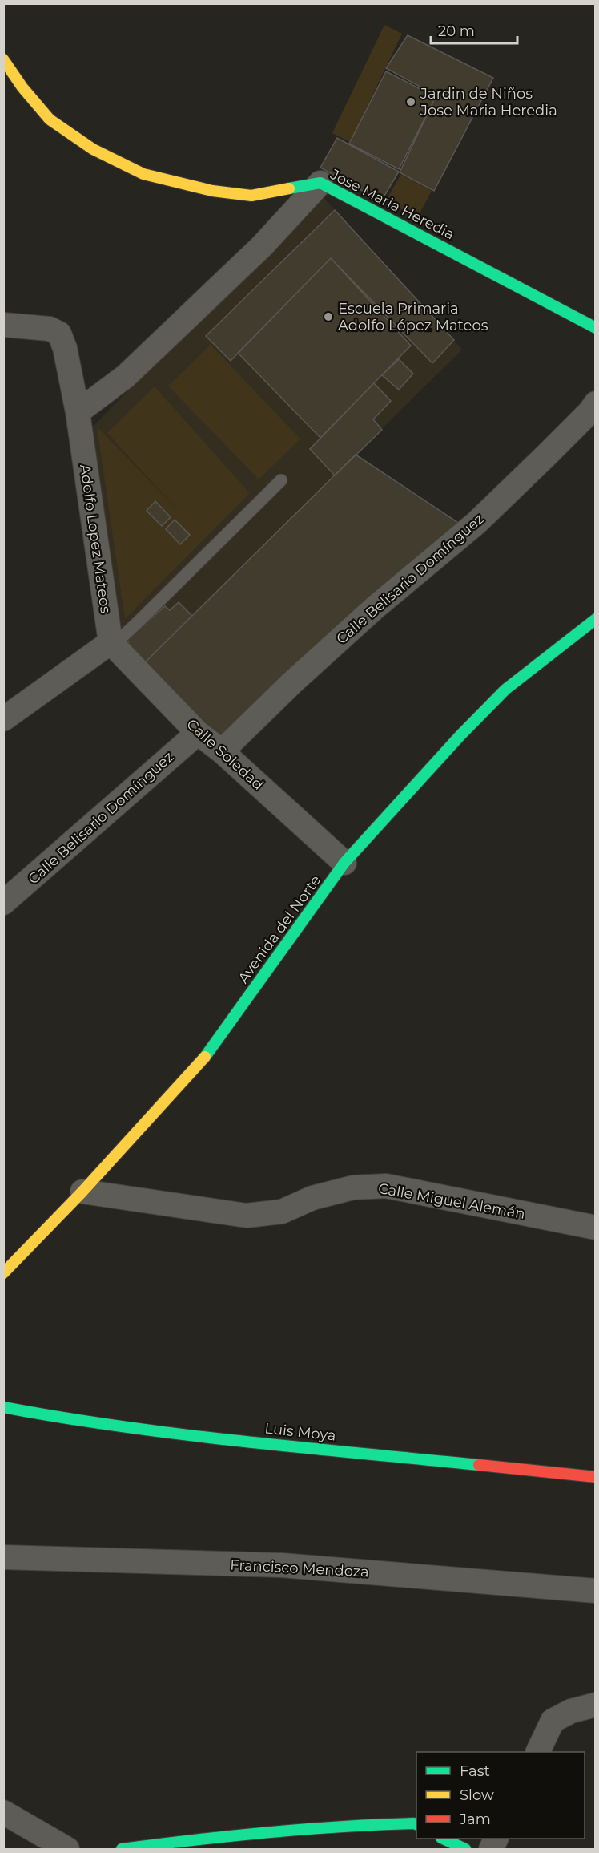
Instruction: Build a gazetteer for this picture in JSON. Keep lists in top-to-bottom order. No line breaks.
{"streets":{"street":["Jose Maria Heredia","Adolfo Lopez Mateos","Calle Belisario Domínguez","Calle Soledad","Avenida del Norte","Calle Miguel Alemán","Luis Moya","Francisco Mendoza"]},"crossings":[["Adolfo Lopez Mateos","Calle Soledad"],["Calle Belisario Domínguez","Calle Soledad"],["Calle Soledad","Avenida del Norte"],["Avenida del Norte","Calle Miguel Alemán"]],"places":["Jardin de Niños Jose Maria Heredia","Escuela Primaria Adolfo López Mateos"],"legend":["Fast","Slow","Jam"],"scale_bar":"20 m"}
